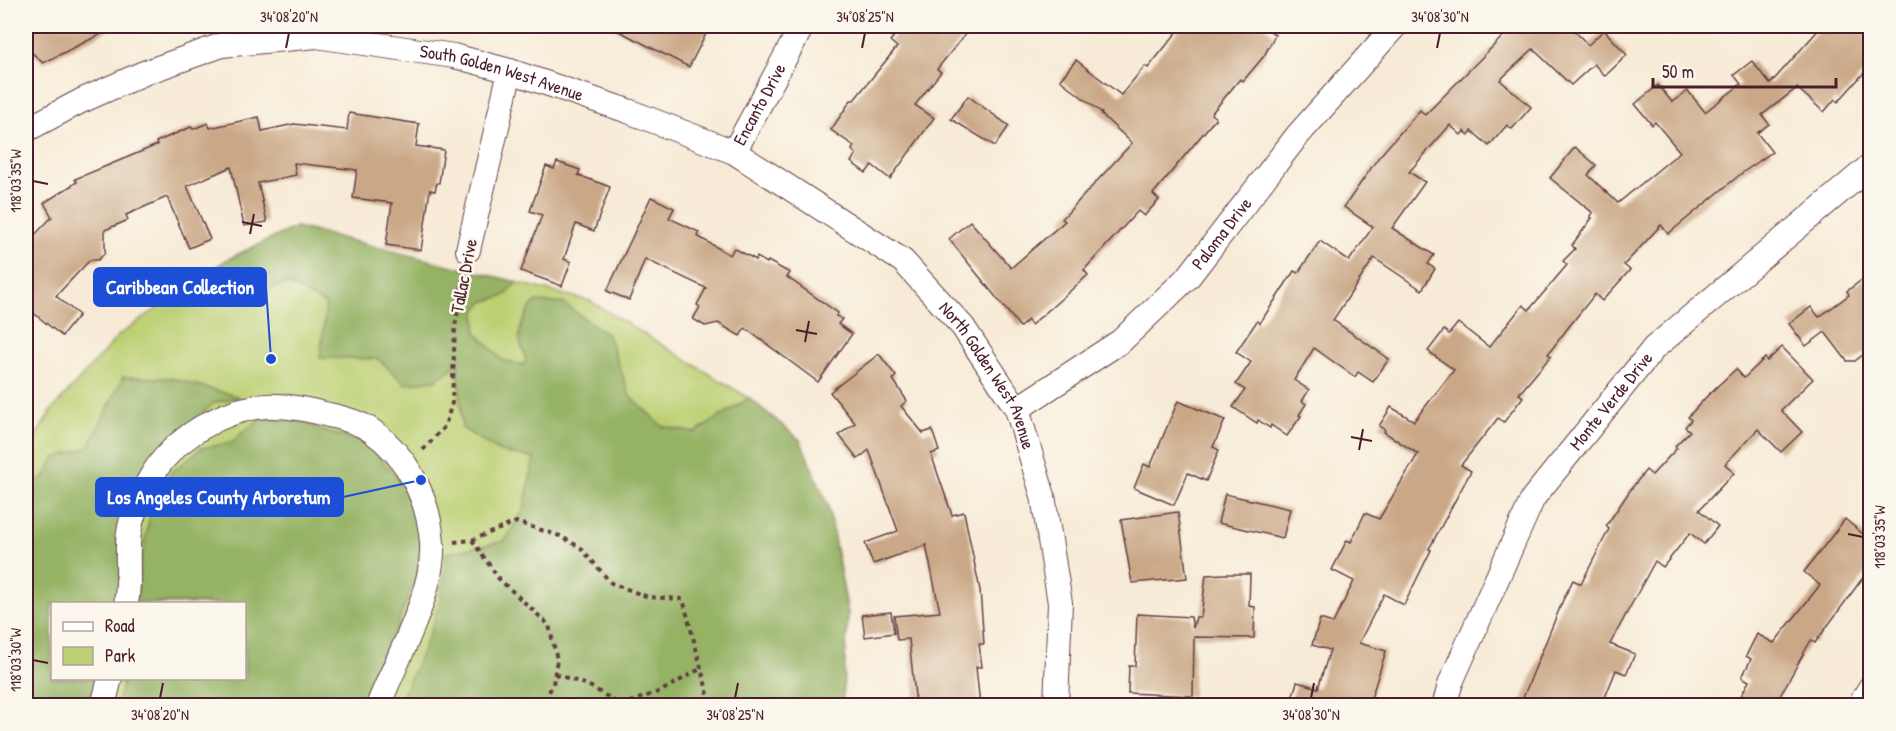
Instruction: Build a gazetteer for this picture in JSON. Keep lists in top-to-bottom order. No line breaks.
{"streets":{"street":["South Golden West Avenue","Encanto Drive","Paloma Drive","Tallac Drive","North Golden West Avenue","Monte Verde Drive"]},"crossings":[["South Golden West Avenue","Encanto Drive"],["South Golden West Avenue","Tallac Drive"],["South Golden West Avenue","North Golden West Avenue"],["Encanto Drive","North Golden West Avenue"],["Paloma Drive","North Golden West Avenue"]],"places":["Caribbean Collection","Los Angeles County Arboretum"],"legend":["Road","Park"],"scale_bar":"50 m","coordinates":["34°08'20\"N","34°08'25\"N","34°08'30\"N","118°03'35\"W","118°03'30\"W"]}
